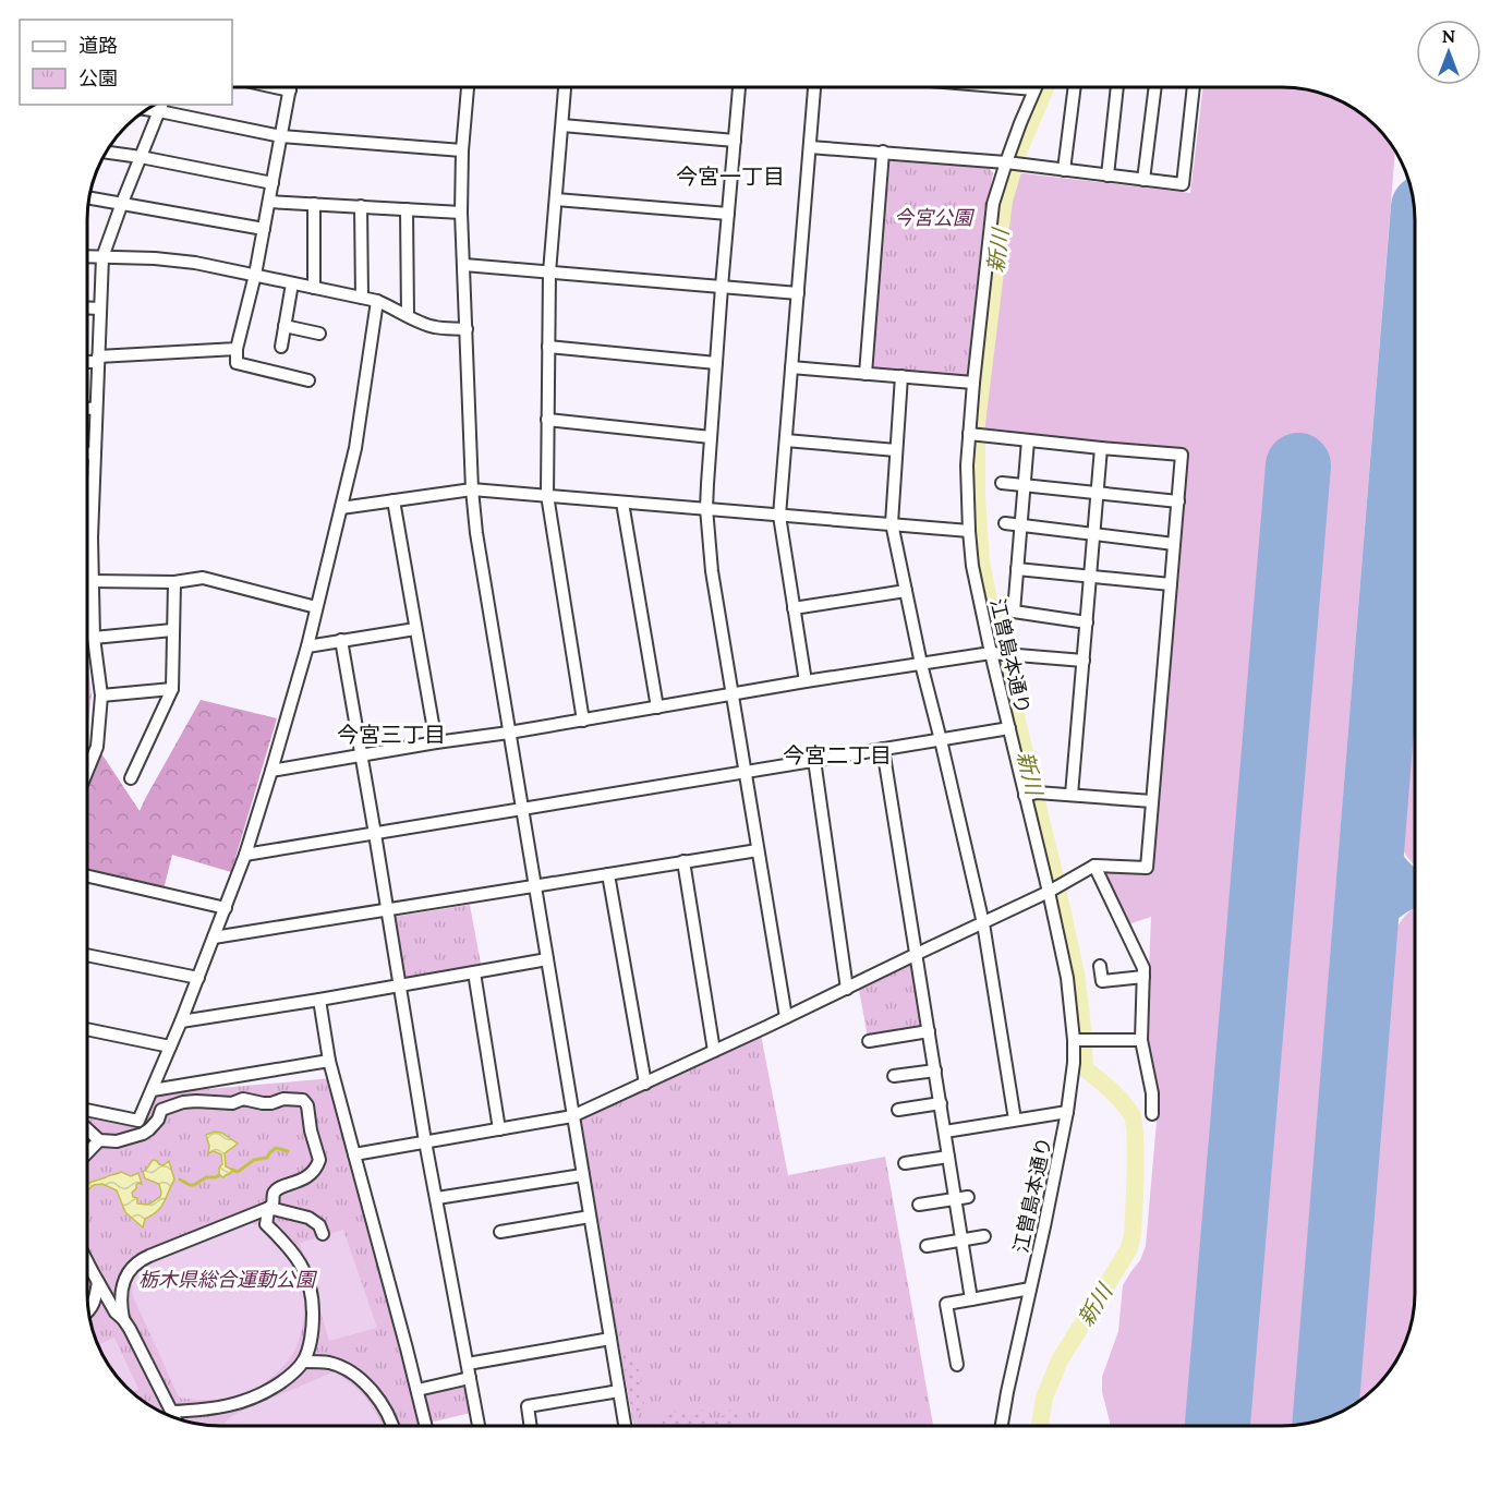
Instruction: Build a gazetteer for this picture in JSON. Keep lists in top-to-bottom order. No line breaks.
{"streets":{"street":["江曽島本通り"]},"districts":["今宮一丁目","今宮三丁目","今宮二丁目"],"water":["新川"],"parks":["今宮公園","栃木県総合運動公園"],"legend":["道路","公園"],"north":"top"}
